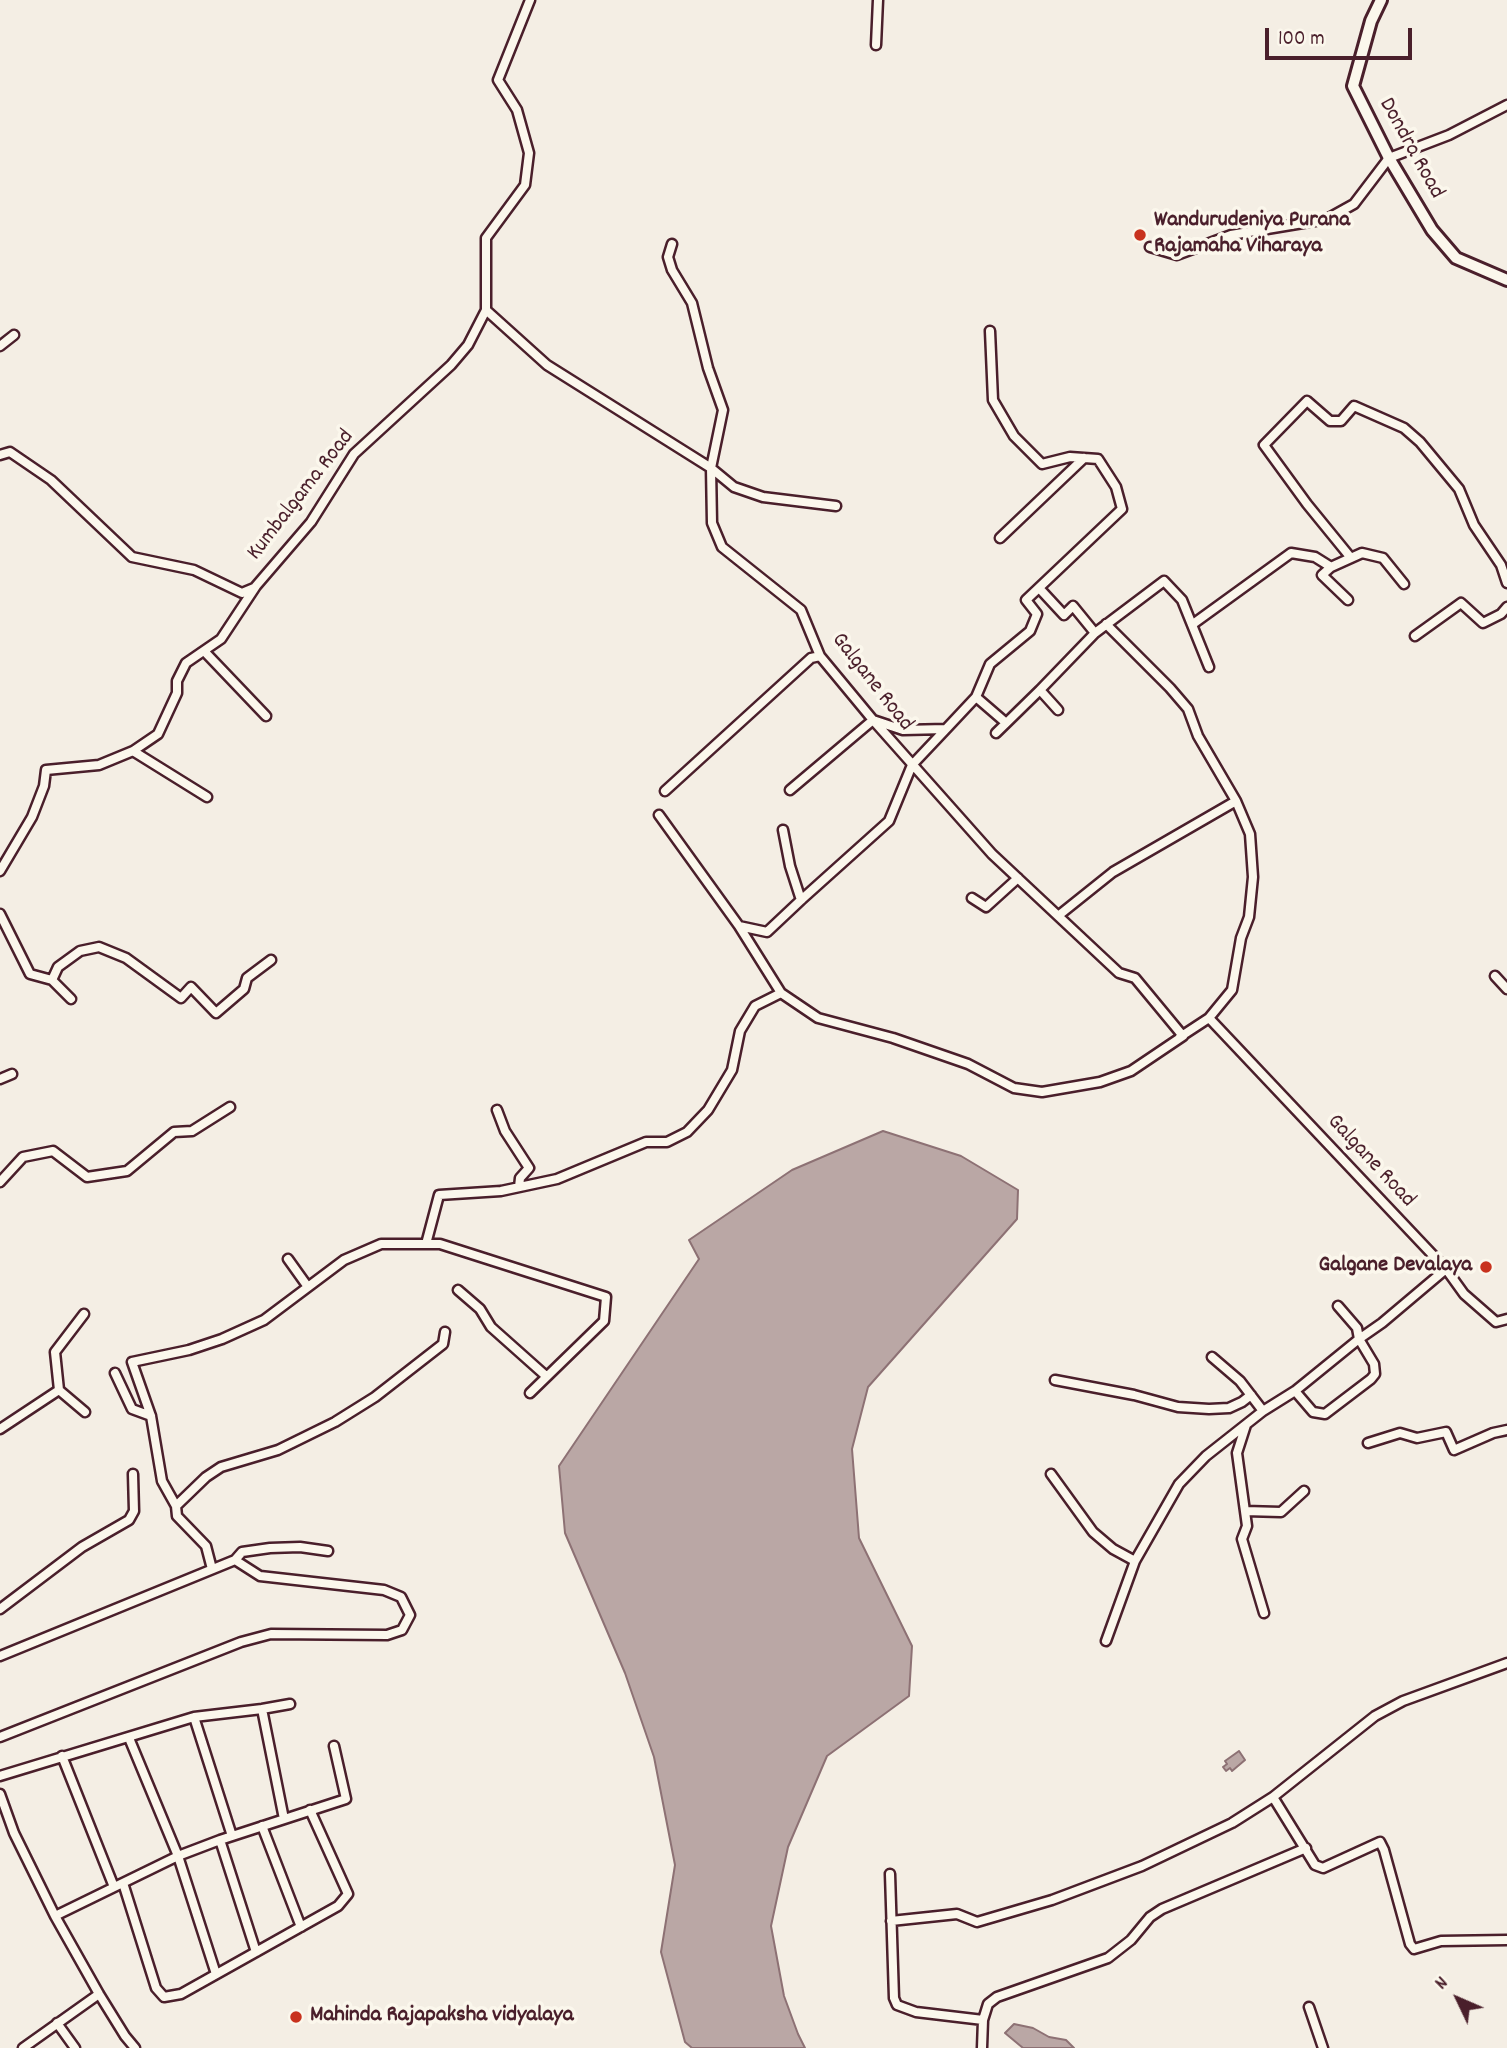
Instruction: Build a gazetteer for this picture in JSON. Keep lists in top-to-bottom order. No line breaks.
{"streets":{"street":["Dondra Road","Kumbalgama Road","Galgane Road"]},"places":["Wandurudeniya Purana Rajamaha Viharaya","Galgane Devalaya","Mahinda Rajapaksha vidyalaya"],"scale_bar":"100 m","north":"top left"}
